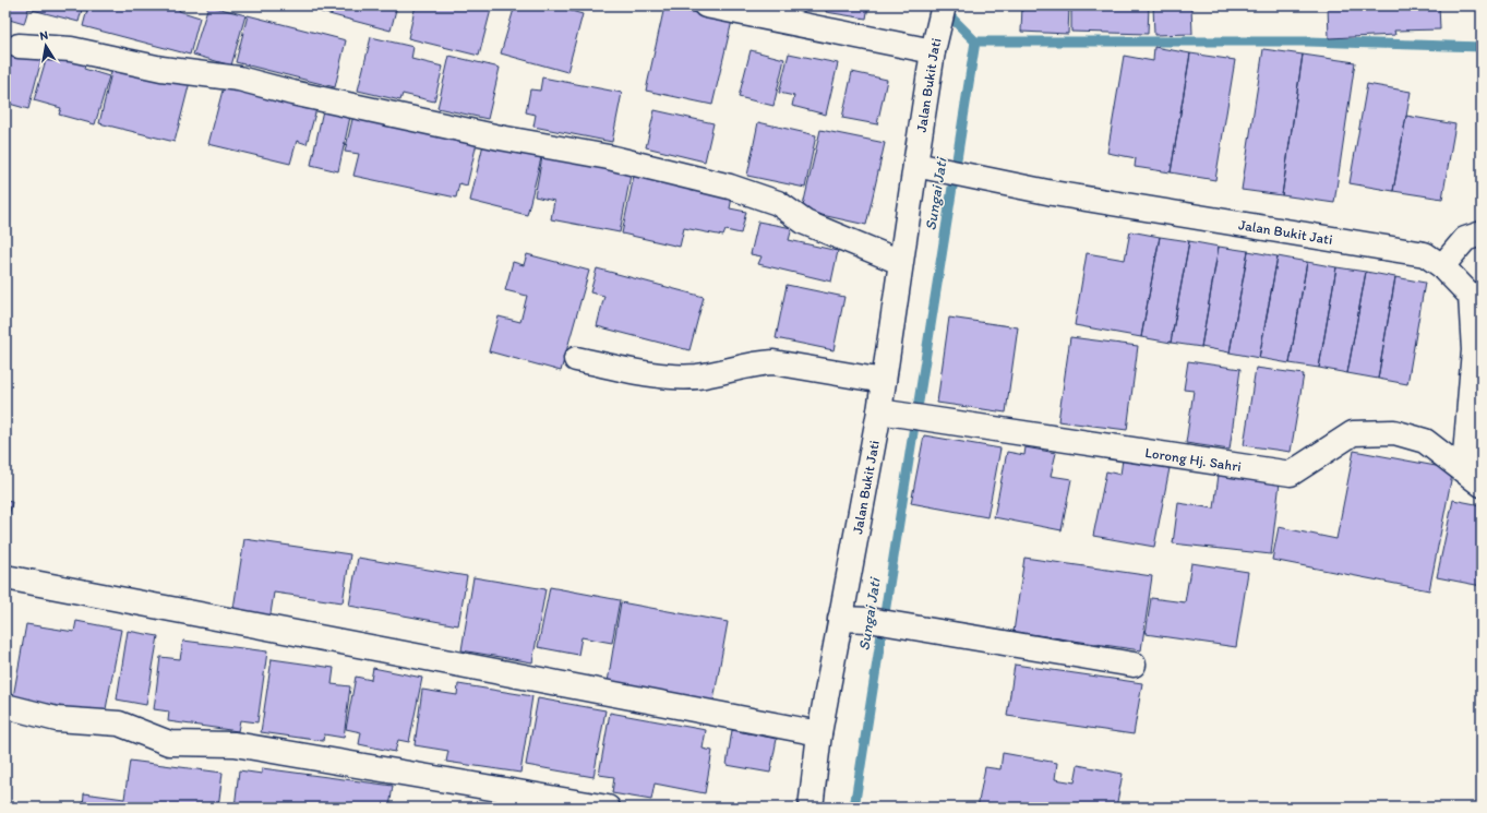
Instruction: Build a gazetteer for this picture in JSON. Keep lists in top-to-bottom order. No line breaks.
{"streets":{"street":["Jalan Bukit Jati","Lorong Hj. Sahri"]},"crossings":[["Jalan Bukit Jati","Lorong Hj. Sahri"]],"water":["Sungai Jati"],"north":"top"}
